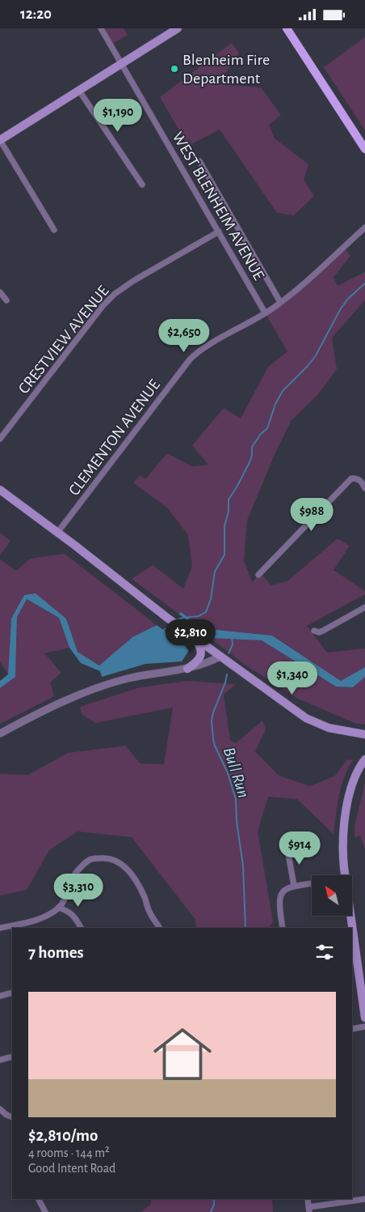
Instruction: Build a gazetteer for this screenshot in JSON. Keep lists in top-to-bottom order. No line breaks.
{"streets":{"street":["WEST BLENHEIM AVENUE","CRESTVIEW AVENUE","CLEMENTON AVENUE"]},"crossings":[["WEST BLENHEIM AVENUE","CRESTVIEW AVENUE"],["WEST BLENHEIM AVENUE","CLEMENTON AVENUE"]],"water":["Bull Run"],"places":["Blenheim Fire Department"],"north":"top left","page":{"status":"12:20","price":["$1,190","$2,650","$988","$2,810","$1,340","$914","$3,310"],"heading":"7 homes","list":[{"name":"$2,810/mo","note":"4 rooms · 144 m² · Good Intent Road"}]}}
